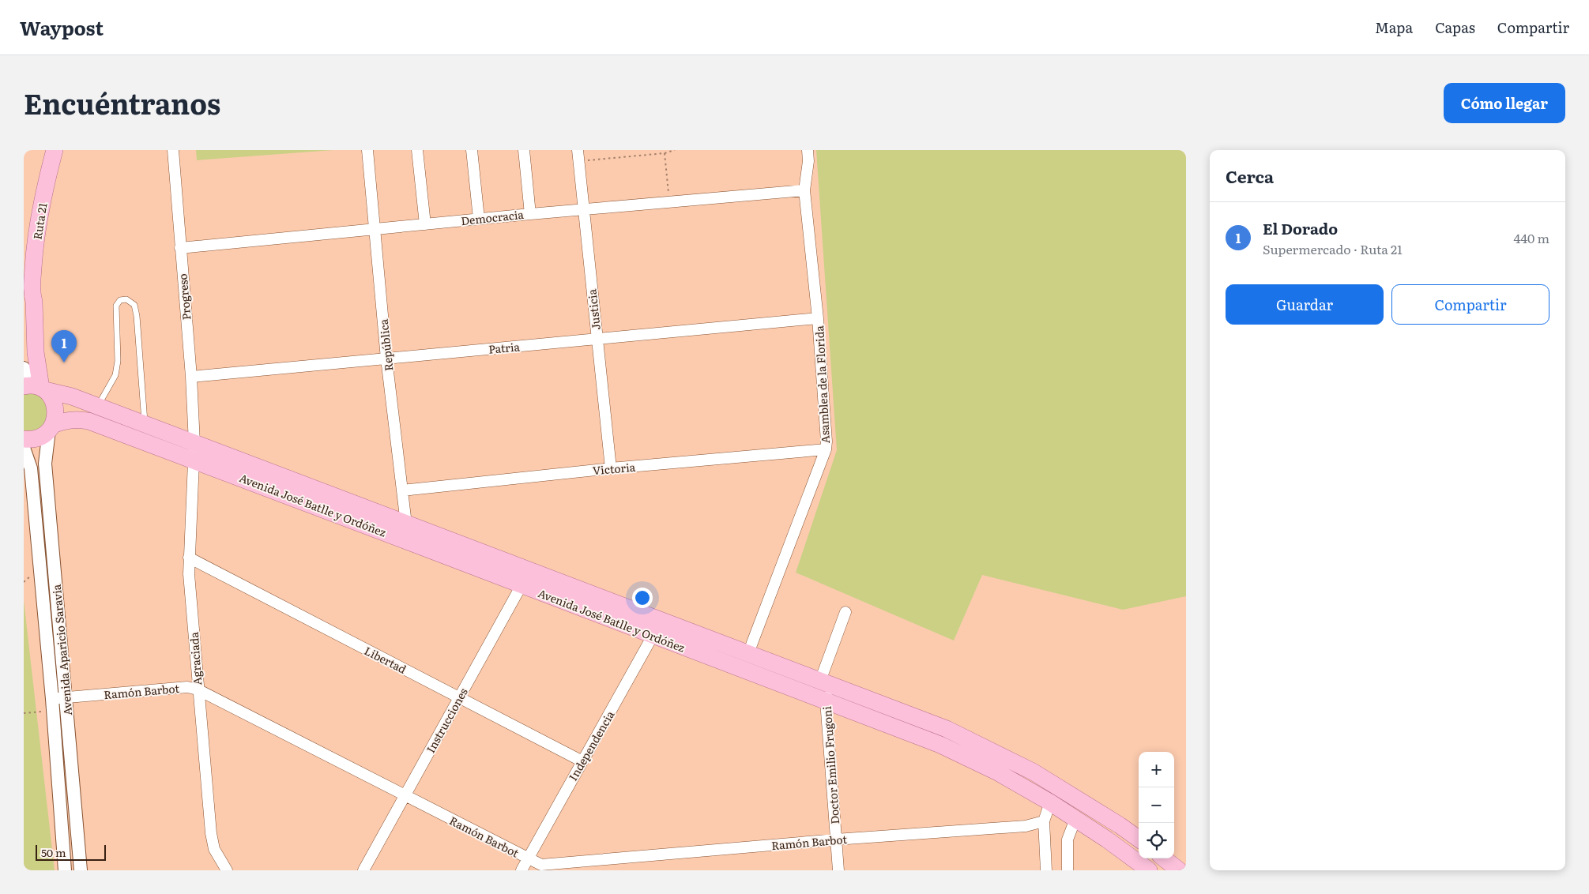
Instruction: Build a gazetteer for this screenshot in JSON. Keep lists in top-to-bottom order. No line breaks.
{"streets":{"main road":["Ruta 21","Avenida José Batlle y Ordóñez"],"street":["Democracia","Progreso","Justicia","República","Patria","Asamblea de la Florida","Victoria","Avenida Aparicio Saravia","Agraciada","Libertad","Ramón Barbot","Instrucciones","Independencia","Doctor Emilio Frugoni"]},"crossings":[["Democracia","Progreso"],["Democracia","Justicia"],["Democracia","República"],["Democracia","Asamblea de la Florida"],["Ruta 21","Avenida José Batlle y Ordóñez"],["Progreso","Patria"],["Progreso","Avenida José Batlle y Ordóñez"],["Progreso","Agraciada"],["Justicia","Patria"],["Justicia","Victoria"],["República","Patria"],["República","Victoria"],["República","Avenida José Batlle y Ordóñez"],["Patria","Asamblea de la Florida"],["Asamblea de la Florida","Victoria"],["Asamblea de la Florida","Avenida José Batlle y Ordóñez"],["Avenida José Batlle y Ordóñez","Avenida Aparicio Saravia"],["Avenida José Batlle y Ordóñez","Agraciada"],["Avenida José Batlle y Ordóñez","Instrucciones"],["Avenida José Batlle y Ordóñez","Independencia"],["Avenida José Batlle y Ordóñez","Doctor Emilio Frugoni"],["Avenida Aparicio Saravia","Ramón Barbot"],["Agraciada","Libertad"],["Agraciada","Ramón Barbot"],["Libertad","Instrucciones"],["Libertad","Independencia"],["Ramón Barbot","Instrucciones"],["Ramón Barbot","Independencia"],["Ramón Barbot","Doctor Emilio Frugoni"]],"scale_bar":"50 m","page":{"header":"Waypost","nav":["Mapa","Capas","Compartir"],"title":"Encuéntranos","buttons":["Cómo llegar",["Guardar","Compartir"]],"heading":"Cerca","list":[{"mark":"1","name":"El Dorado","note":"Supermercado · Ruta 21","value":"440 m"}],"pins":"1","map_buttons":["+","−"],"scale":"50 m"}}
